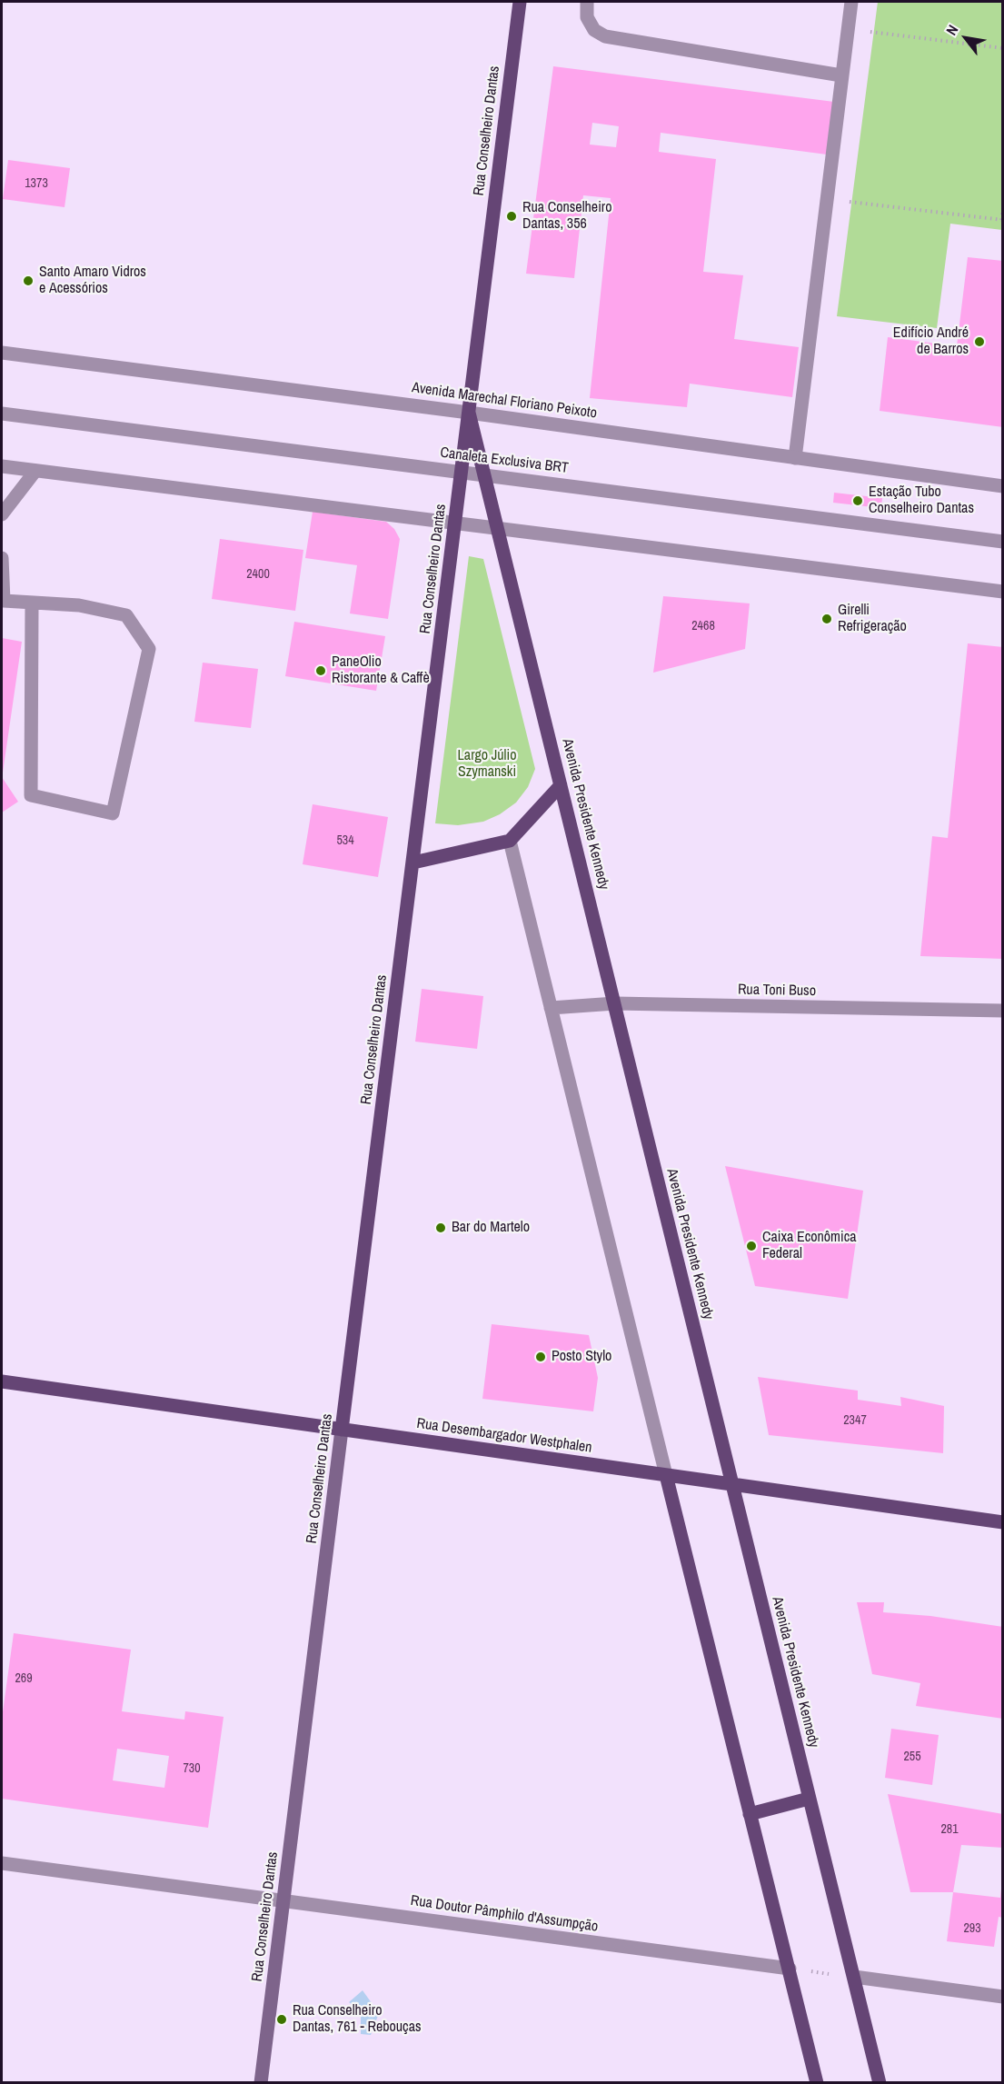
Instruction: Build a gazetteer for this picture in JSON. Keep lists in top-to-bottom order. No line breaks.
{"streets":{"main road":["Rua Conselheiro Dantas","Avenida Presidente Kennedy","Rua Desembargador Westphalen"],"street":["Avenida Marechal Floriano Peixoto","Canaleta Exclusiva BRT","Rua Toni Buso","Rua Doutor Pâmphilo d'Assumpção"]},"crossings":[["Rua Conselheiro Dantas","Avenida Marechal Floriano Peixoto"],["Rua Conselheiro Dantas","Canaleta Exclusiva BRT"],["Rua Conselheiro Dantas","Avenida Presidente Kennedy"],["Rua Conselheiro Dantas","Rua Desembargador Westphalen"],["Rua Conselheiro Dantas","Rua Doutor Pâmphilo d'Assumpção"],["Avenida Marechal Floriano Peixoto","Avenida Presidente Kennedy"],["Canaleta Exclusiva BRT","Avenida Presidente Kennedy"],["Avenida Presidente Kennedy","Rua Toni Buso"],["Avenida Presidente Kennedy","Rua Desembargador Westphalen"]],"parks":["Largo Júlio Szymanski"],"places":["Rua Conselheiro Dantas, 356","Santo Amaro Vidros e Acessórios","Edifício André de Barros","Estação Tubo Conselheiro Dantas","Girelli Refrigeração","PaneOlio Ristorante & Caffè","Bar do Martelo","Caixa Econômica Federal","Posto Stylo","Rua Conselheiro Dantas, 761 - Rebouças"],"house_numbers":["1373","2400","2468","534","2347","269","255","730","281","293"],"north":"top left"}
